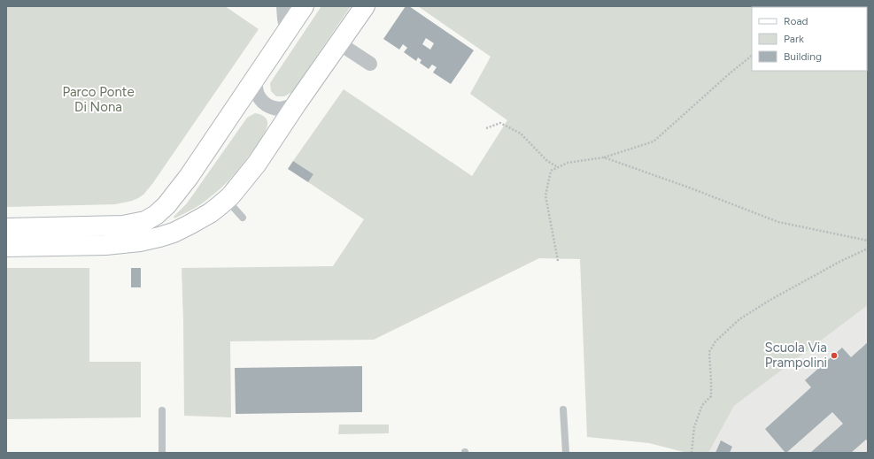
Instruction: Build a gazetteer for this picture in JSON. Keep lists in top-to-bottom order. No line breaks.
{"parks":["Parco Ponte Di Nona"],"places":["Scuola Via Prampolini"],"legend":["Road","Park","Building"]}
